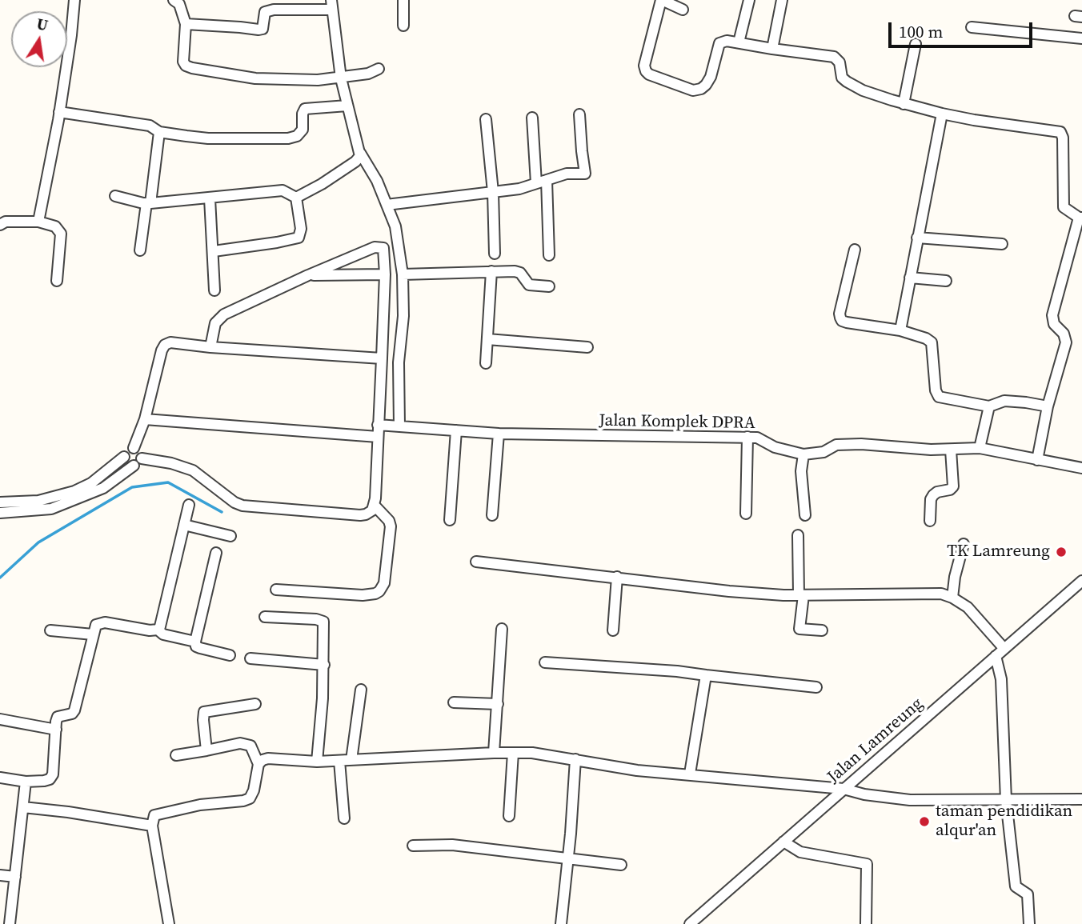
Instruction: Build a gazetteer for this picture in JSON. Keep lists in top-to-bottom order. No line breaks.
{"streets":{"street":["Jalan Komplek DPRA","Jalan Lamreung"]},"places":["TK Lamreung","taman pendidikan alqur'an"],"scale_bar":"100 m","north":"top"}
